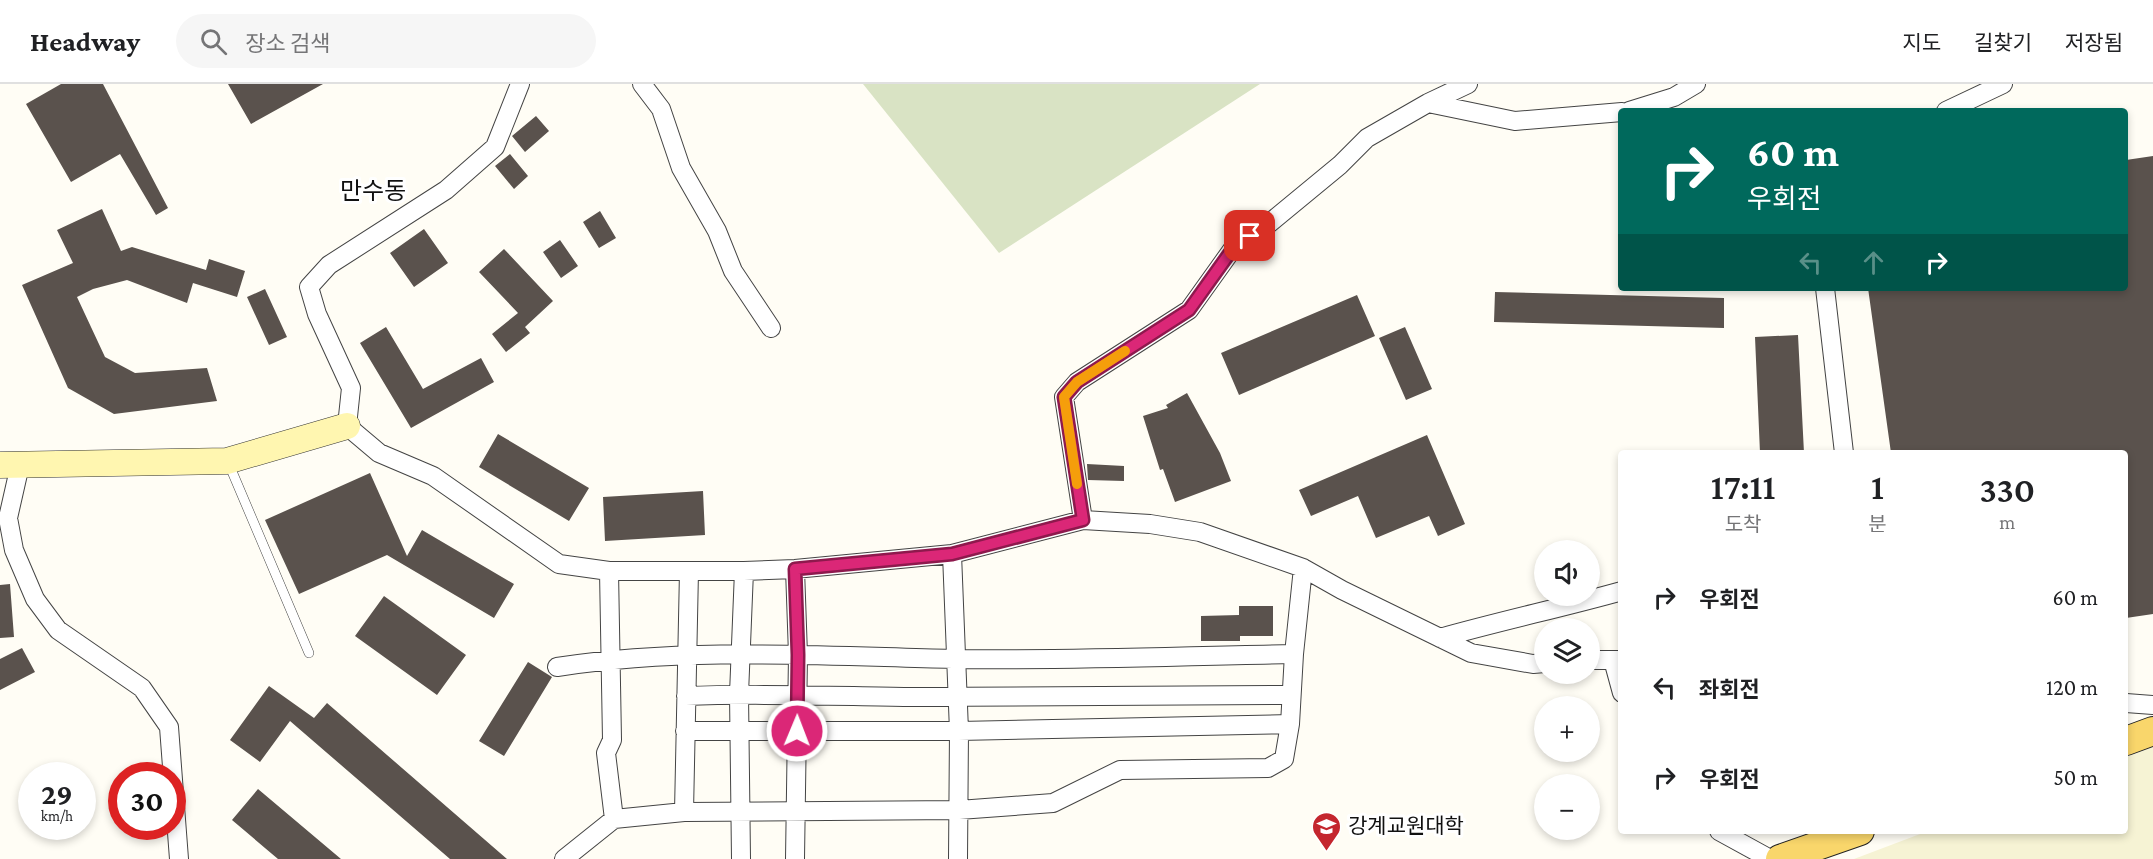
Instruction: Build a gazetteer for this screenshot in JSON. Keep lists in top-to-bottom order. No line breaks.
{"districts":["만수동"],"places":{"school or university":["강계교원대학"]},"page":{"header":"Headway","search":"장소 검색","nav":["지도","길찾기","저장됨"],"turn":["60 m","우회전"],"eta":["17:11","도착","1","분","330","m"],"map_buttons":["+","−"],"list":[{"name":"우회전","value":"60 m"},{"name":"좌회전","value":"120 m"},{"name":"우회전","value":"50 m"}],"speed":"29 km/h","limit":"30"}}
